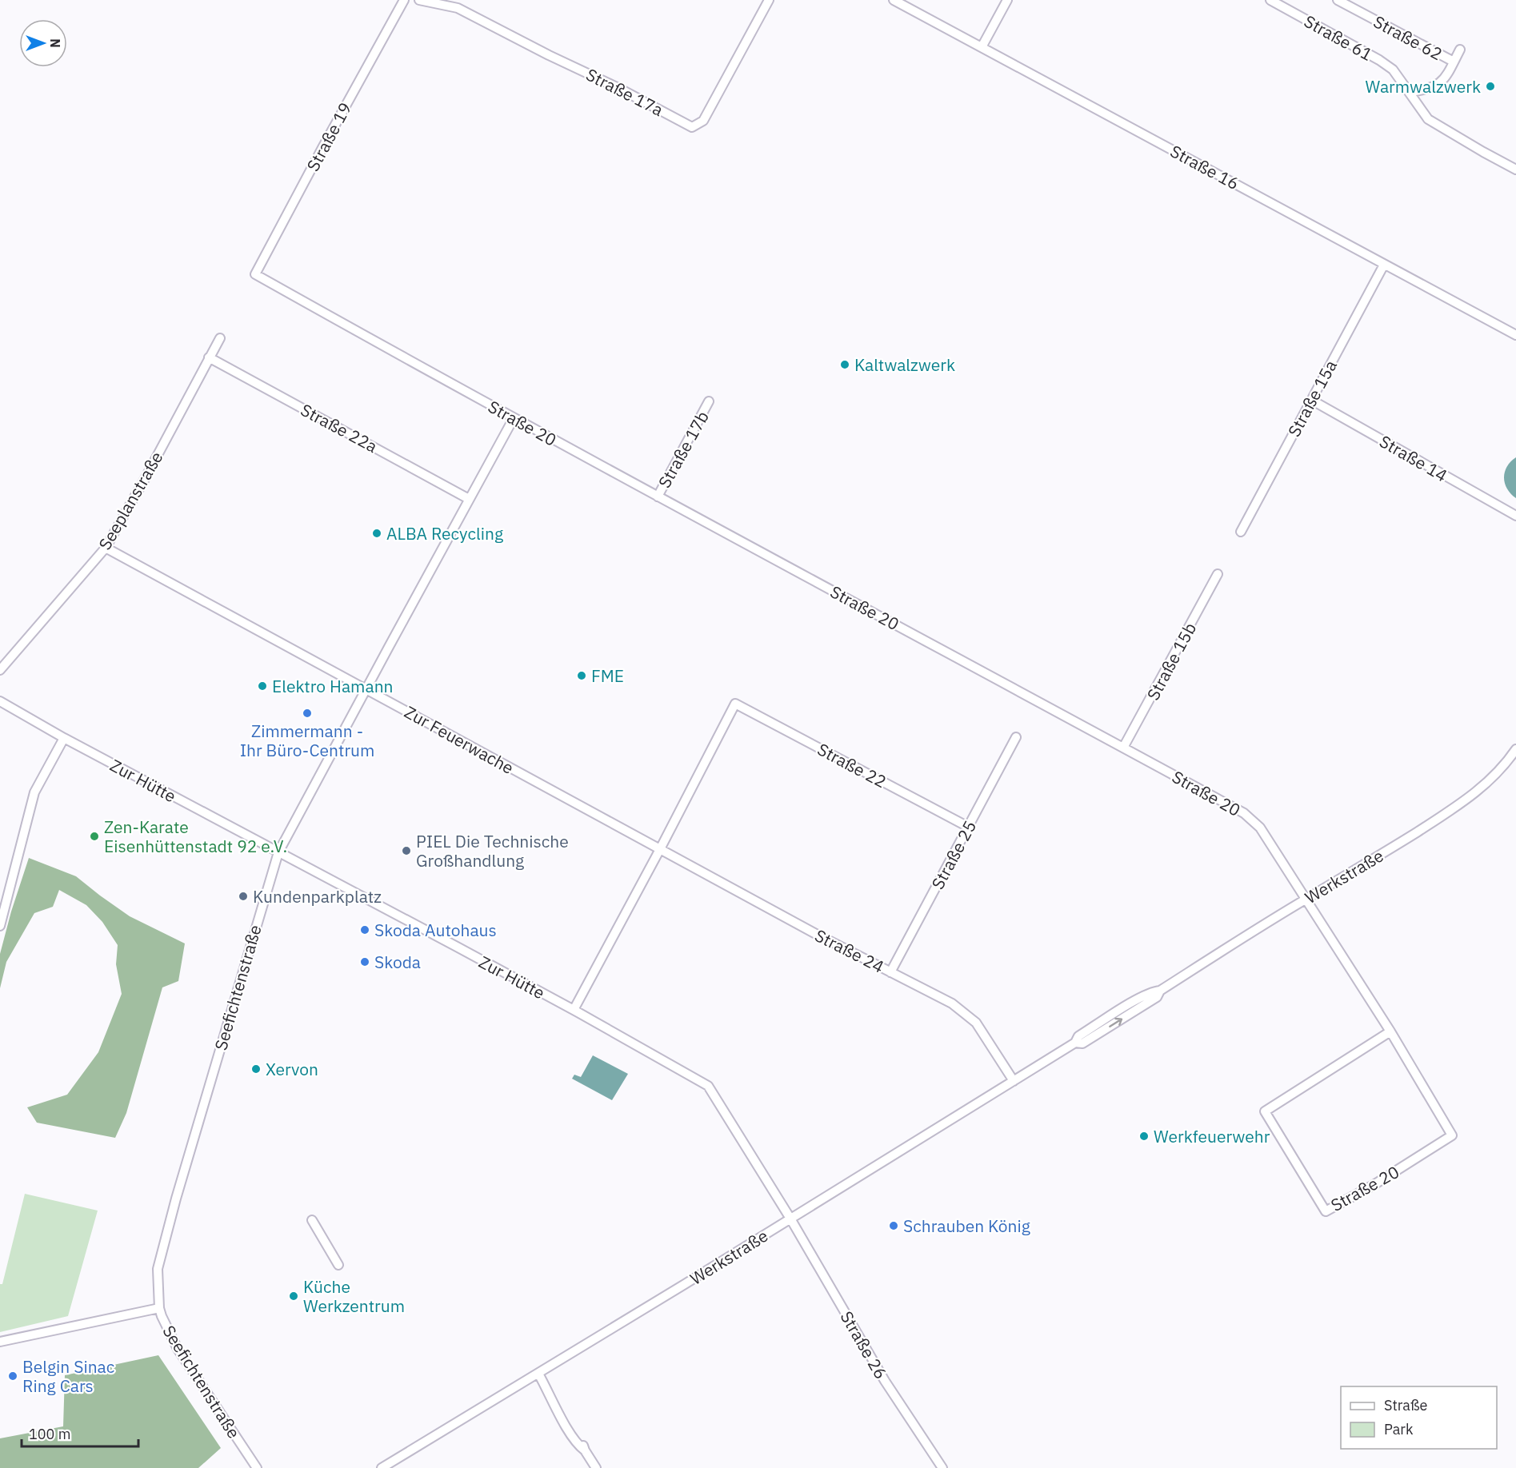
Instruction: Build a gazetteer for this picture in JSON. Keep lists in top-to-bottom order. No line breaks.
{"streets":{"street":["Straße 61","Straße 62","Straße 17a","Straße 19","Straße 16","Straße 15a","Straße 20","Straße 22a","Straße 17b","Straße 14","Seeplanstraße","Straße 15b","Zur Feuerwache","Straße 22","Zur Hütte","Straße 25","Werkstraße","Straße 24","Seefichtenstraße","Straße 26"]},"crossings":[["Straße 19","Straße 20"],["Straße 16","Straße 15a"],["Straße 15a","Straße 14"],["Straße 20","Straße 17b"],["Straße 20","Straße 15b"],["Straße 20","Werkstraße"],["Straße 20","Seefichtenstraße"],["Straße 22a","Seeplanstraße"],["Straße 22a","Seefichtenstraße"],["Seeplanstraße","Zur Feuerwache"],["Zur Feuerwache","Straße 22"],["Zur Feuerwache","Straße 24"],["Zur Feuerwache","Seefichtenstraße"],["Straße 22","Straße 25"],["Straße 22","Straße 24"],["Zur Hütte","Werkstraße"],["Zur Hütte","Seefichtenstraße"],["Zur Hütte","Straße 26"],["Straße 25","Straße 24"],["Werkstraße","Straße 24"],["Werkstraße","Straße 26"]],"places":["Warmwalzwerk","Kaltwalzwerk","ALBA Recycling","FME","Elektro Hamann","Zimmermann - Ihr Büro-Centrum","Zen-Karate Eisenhüttenstadt 92 e.V.","PIEL Die Technische Großhandlung","Kundenparkplatz","Skoda Autohaus","Skoda","Xervon","Werkfeuerwehr","Schrauben König","Küche Werkzentrum","Belgin Sinac Ring Cars"],"legend":["Straße","Park"],"scale_bar":"100 m","north":"right"}
